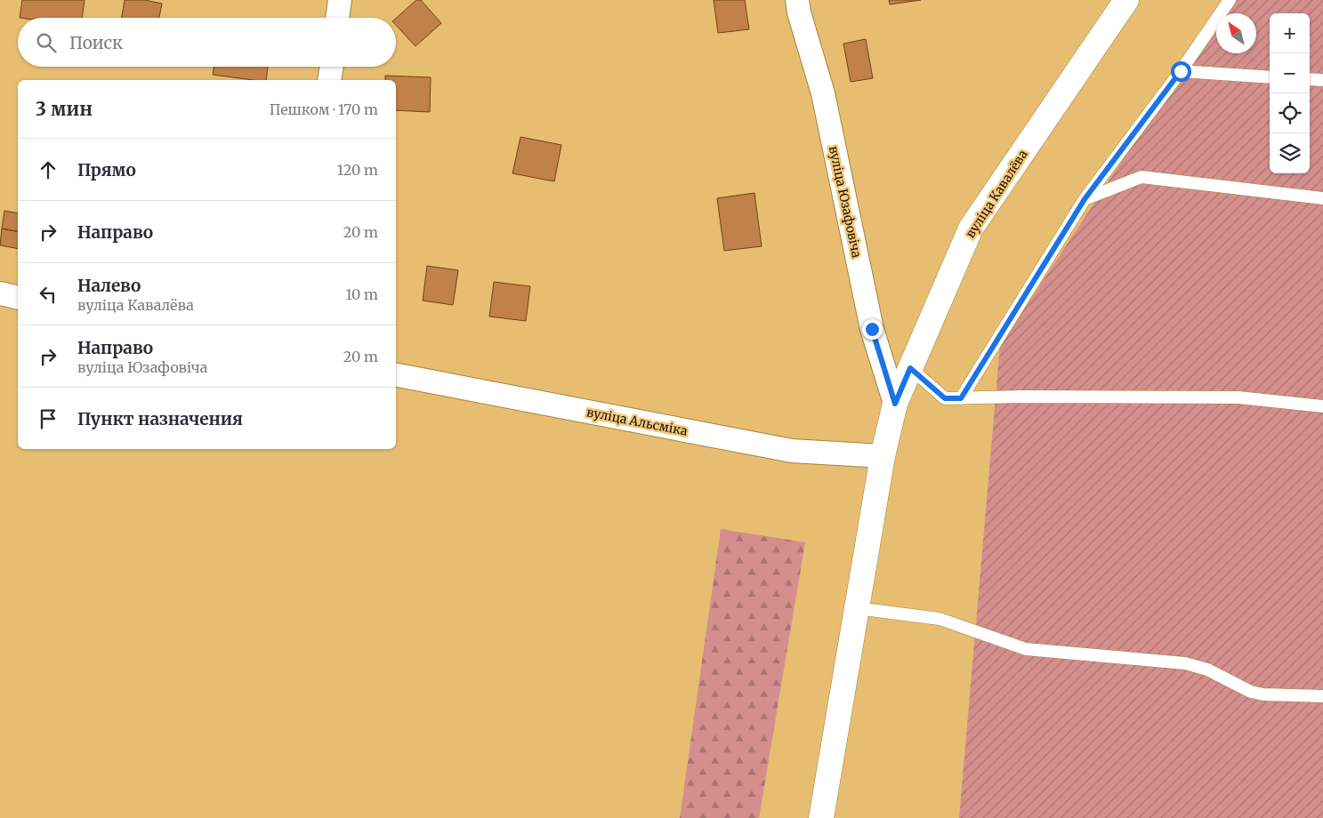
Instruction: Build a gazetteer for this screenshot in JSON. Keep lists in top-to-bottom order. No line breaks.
{"streets":{"street":["вуліца Кавалёва","вуліца Юзафовіча","вуліца Альсміка"]},"crossings":[["вуліца Кавалёва","вуліца Юзафовіча"],["вуліца Кавалёва","вуліца Альсміка"]],"north":"top left","page":{"map_buttons":["+","−"],"search":"Поиск","heading":["3 мин","Пешком · 170 m"],"list":[["Прямо","120 m"],["Направо","20 m"],["Налево","вуліца Кавалёва","10 m"],["Направо","вуліца Юзафовіча","20 m"],"Пункт назначения"]}}
